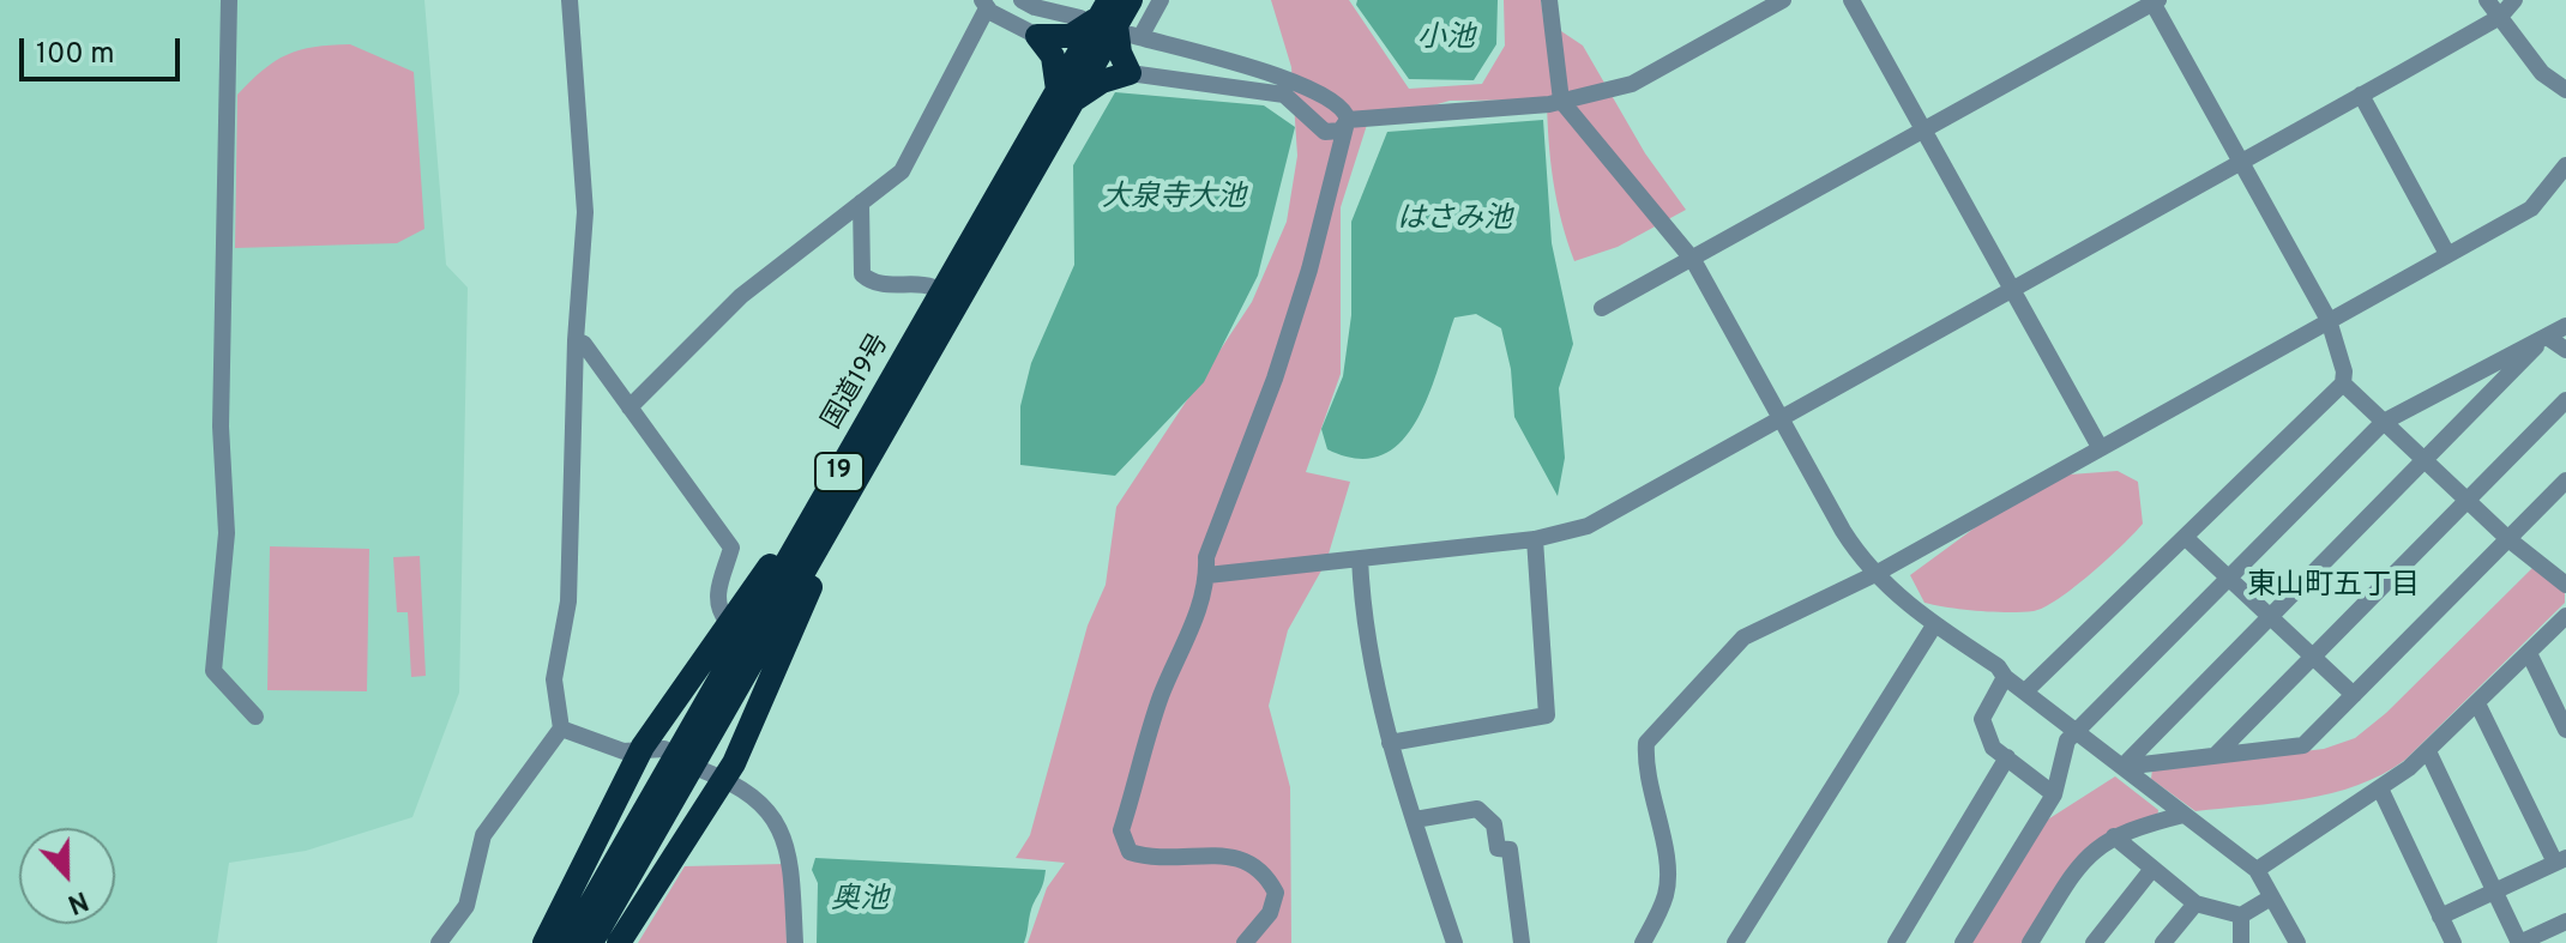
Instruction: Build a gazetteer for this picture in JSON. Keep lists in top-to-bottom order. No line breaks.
{"streets":{"highway":["国道19号","19"]},"districts":["東山町五丁目"],"water":["小池","大泉寺大池","はさみ池","奥池"],"scale_bar":"100 m","north":"bottom"}
